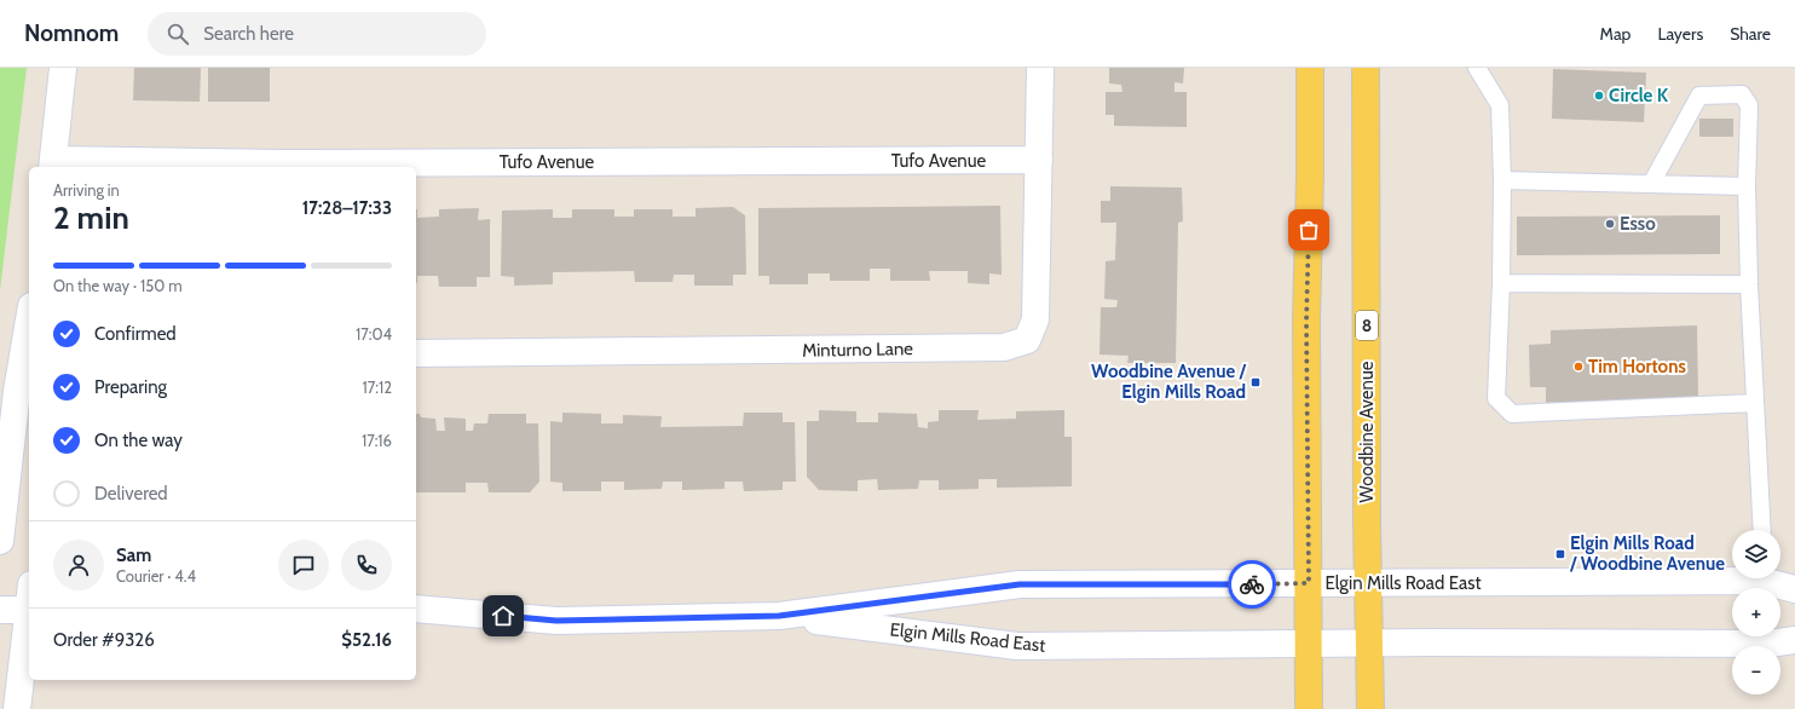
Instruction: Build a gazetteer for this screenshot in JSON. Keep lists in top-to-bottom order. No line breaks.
{"streets":{"main road":["Tufo Avenue","8","Minturno Lane","Woodbine Avenue","Elgin Mills Road East"]},"crossings":[["Tufo Avenue","Minturno Lane"],["Woodbine Avenue","Elgin Mills Road East"]],"places":{"other":["Circle K","Esso","Tim Hortons"],"transit":["Woodbine Avenue / Elgin Mills Road","Elgin Mills Road / Woodbine Avenue"]},"page":{"header":"Nomnom","search":"Search here","nav":["Map","Layers","Share"],"heading":["2 min","Arriving in","17:28–17:33"],"panel":["Sam","Courier · 4.4","Order #9326","$52.16"],"bar":"On the way · 150 m","list":[["Confirmed","17:04"],["Preparing","17:12"],["On the way","17:16"],"Delivered"],"map_buttons":["+","−"]}}
